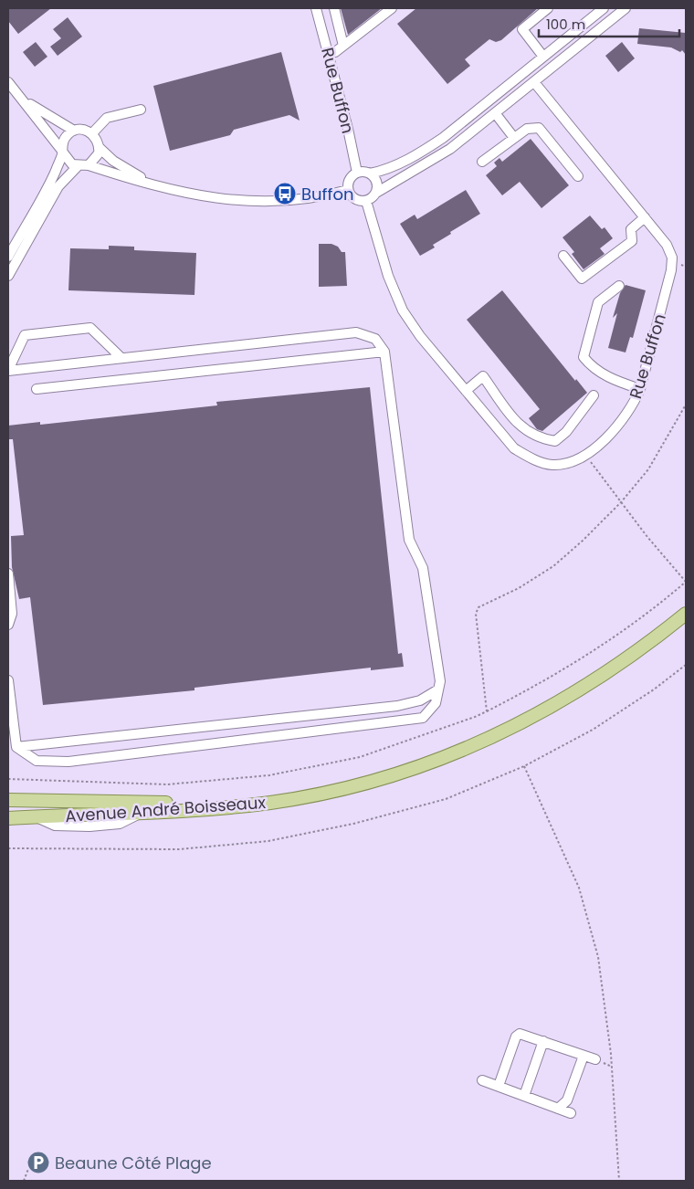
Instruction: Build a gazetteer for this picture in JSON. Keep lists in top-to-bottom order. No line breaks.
{"streets":{"main road":["Avenue André Boisseaux"],"street":["Rue Buffon"]},"places":{"bus stop":["Buffon"],"parking":["Beaune Côté Plage"]},"scale_bar":"100 m"}
